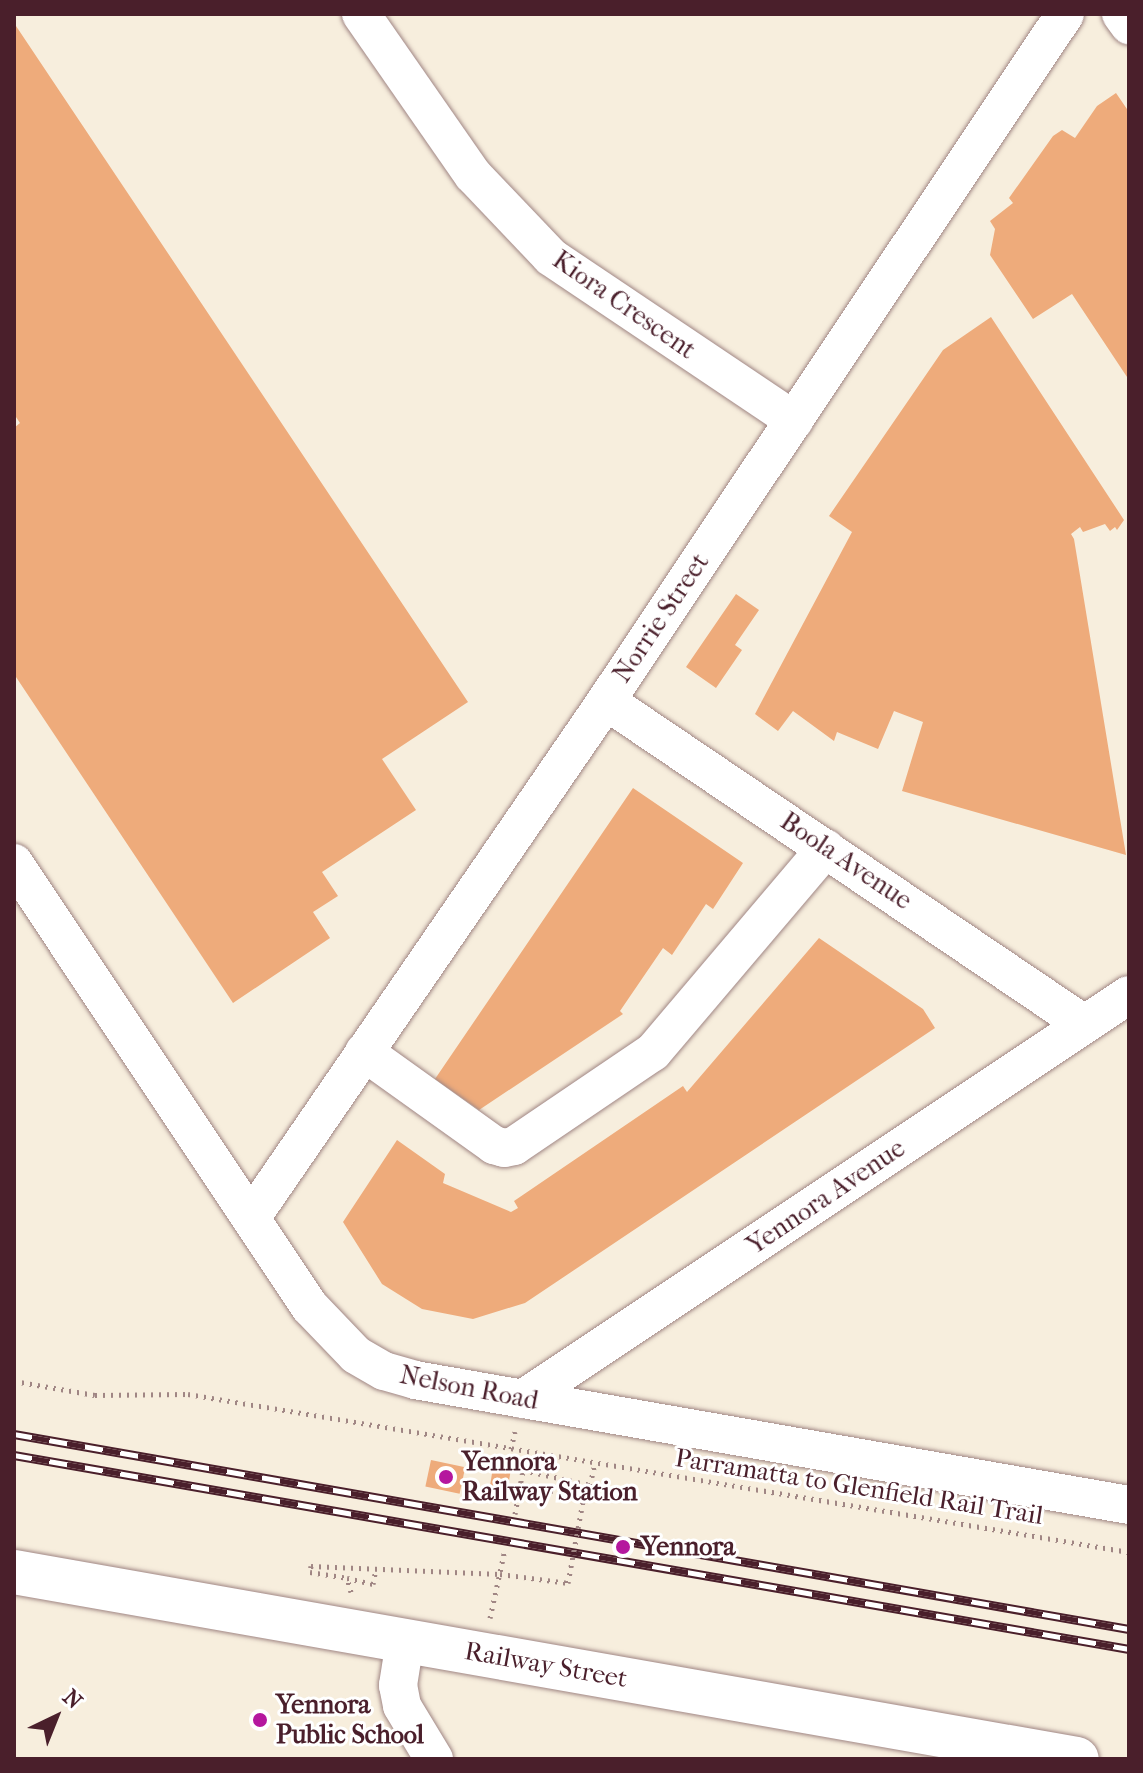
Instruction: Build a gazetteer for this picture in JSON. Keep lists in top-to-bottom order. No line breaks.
{"streets":{"main road":["Railway Street"],"street":["Kiora Crescent","Norrie Street","Boola Avenue","Yennora Avenue","Nelson Road"],"path":["Parramatta to Glenfield Rail Trail"]},"crossings":[["Kiora Crescent","Norrie Street"],["Norrie Street","Boola Avenue"],["Norrie Street","Nelson Road"],["Boola Avenue","Yennora Avenue"],["Yennora Avenue","Nelson Road"]],"places":["Yennora Railway Station","Yennora","Yennora Public School"],"north":"top right"}
